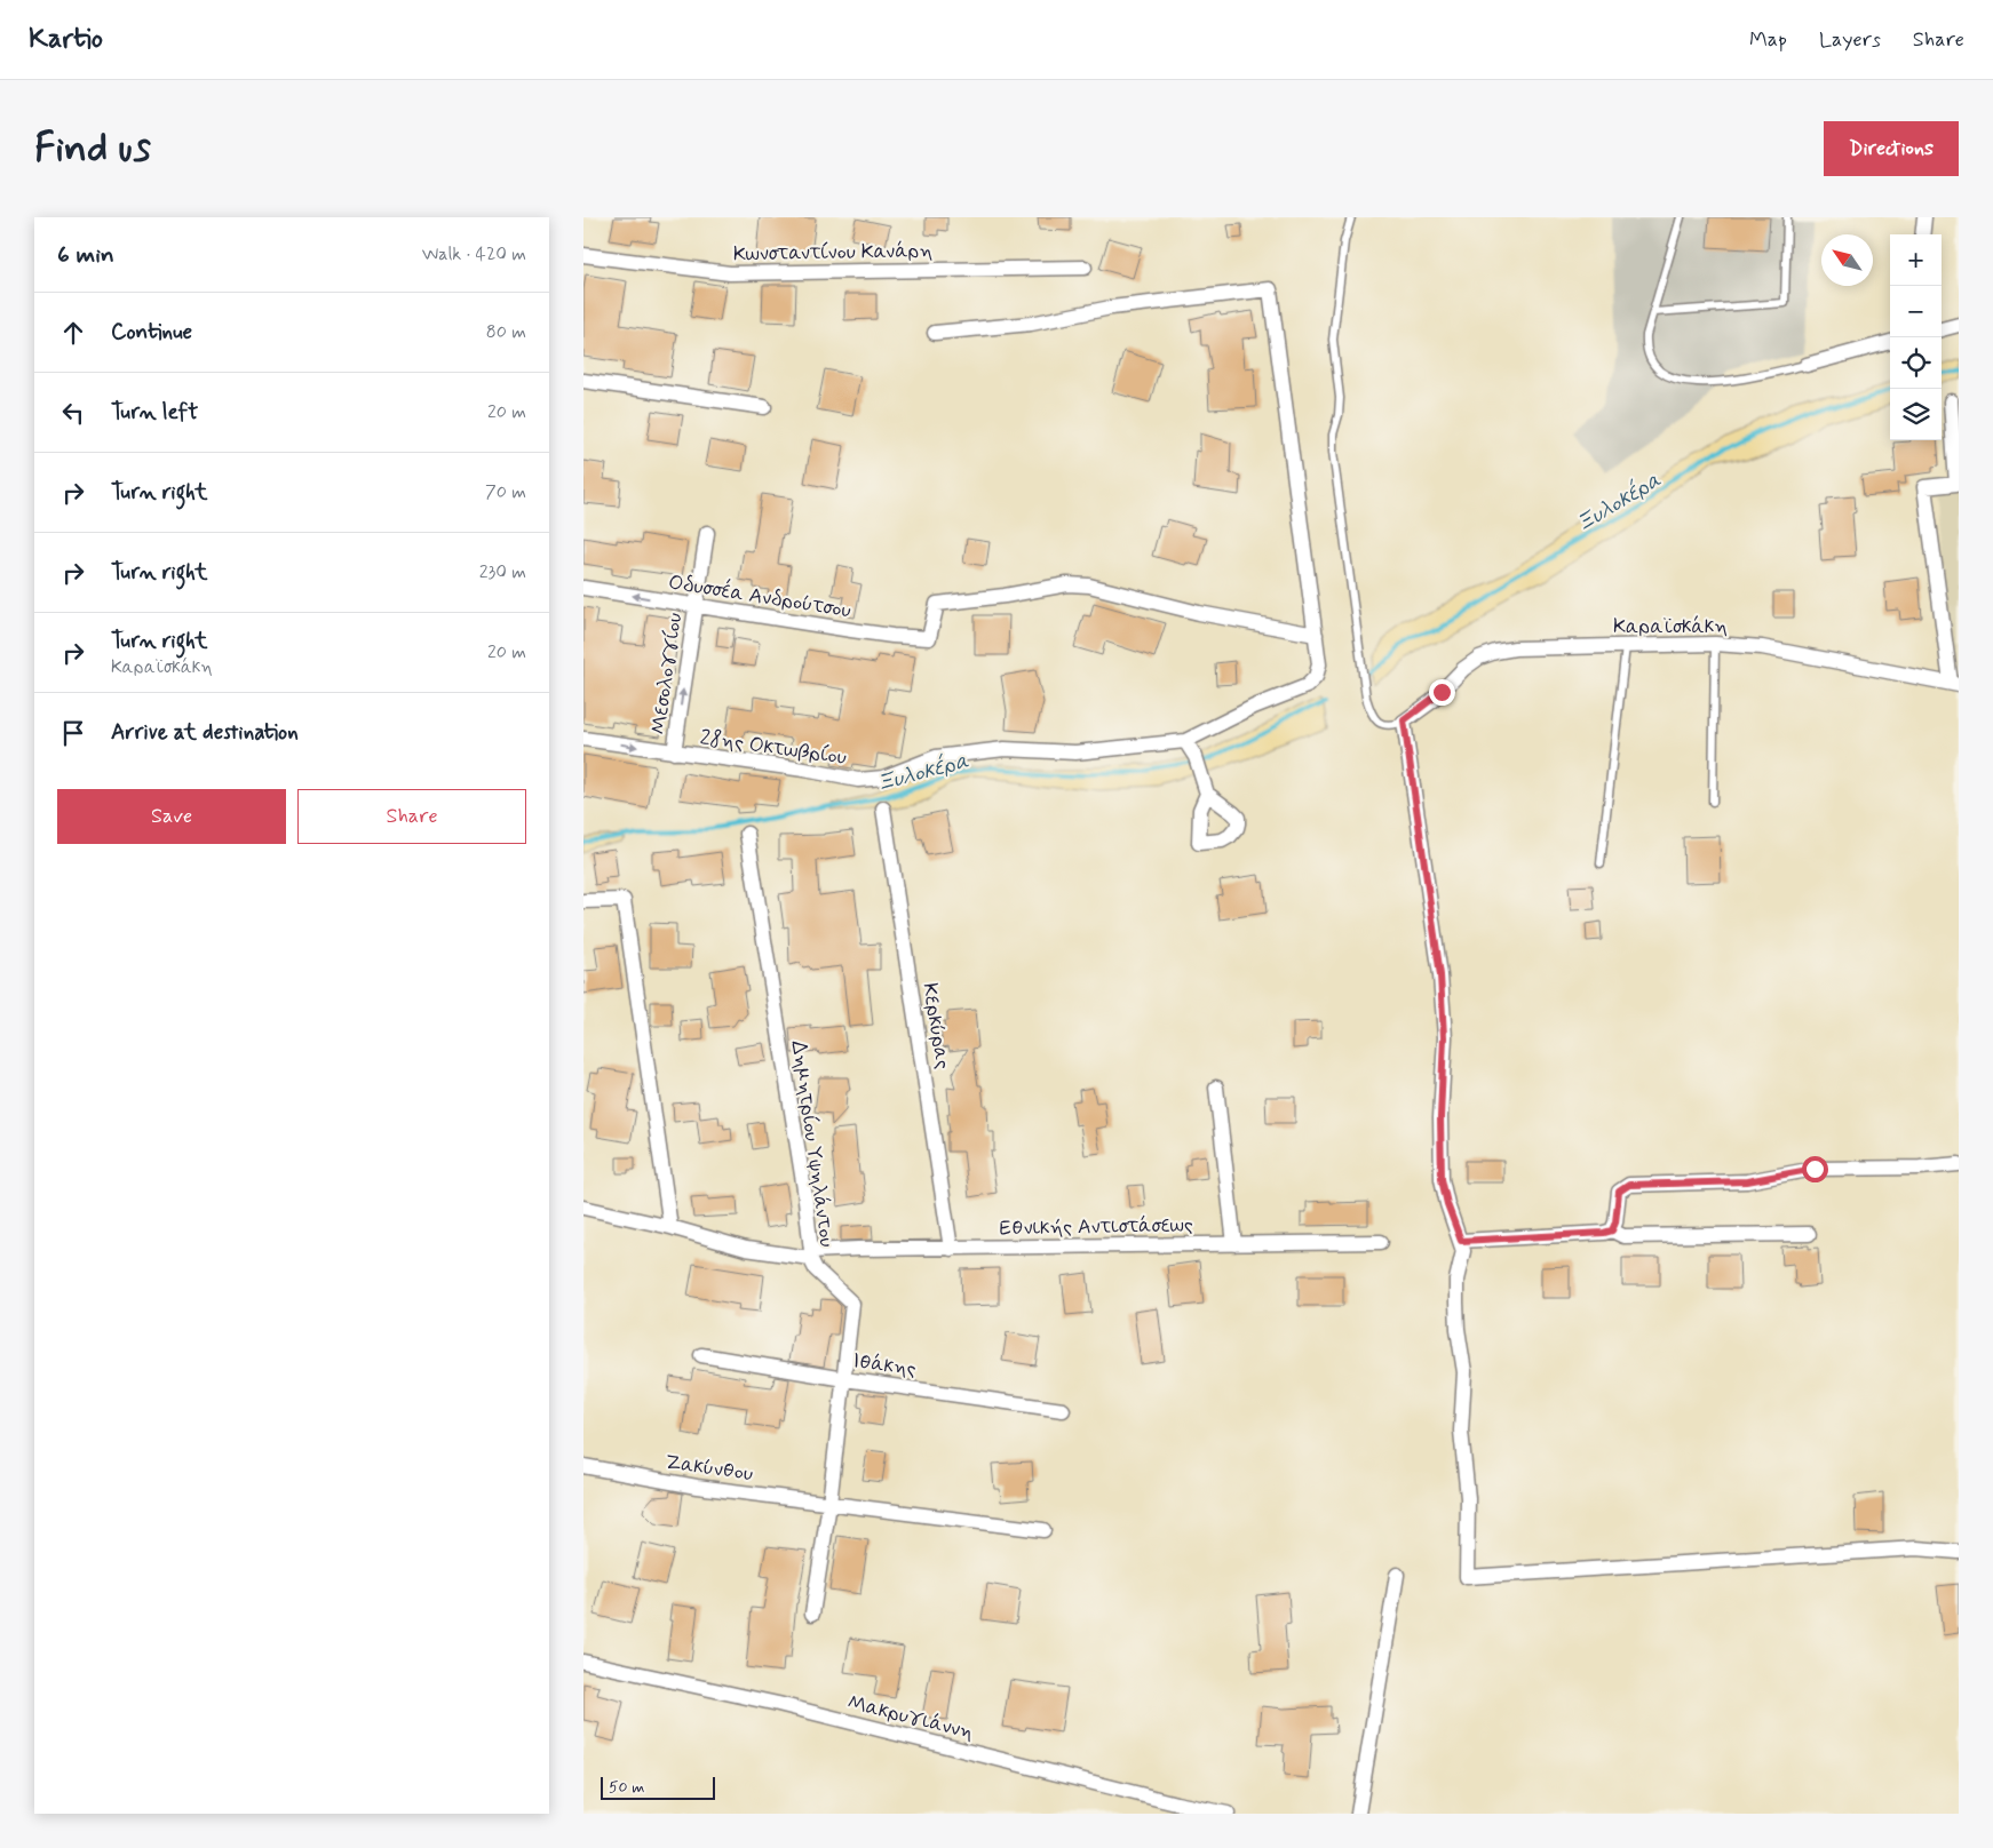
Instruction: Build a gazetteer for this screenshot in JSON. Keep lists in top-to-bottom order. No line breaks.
{"streets":{"street":["Κωνσταντίνου Κανάρη","Οδυσσέα Ανδρούτσου","Καραϊσκάκη","Μεσολογγίου","28ης Οκτωβρίου","Κερκύρας","Δημητρίου Υψηλάντου","Εθνικής Αντιστάσεως","Ιθάκης","Ζακύνθου","Μακρυγιάννη"]},"crossings":[["Οδυσσέα Ανδρούτσου","Μεσολογγίου"],["Οδυσσέα Ανδρούτσου","28ης Οκτωβρίου"],["Μεσολογγίου","28ης Οκτωβρίου"],["Κερκύρας","Εθνικής Αντιστάσεως"],["Δημητρίου Υψηλάντου","Εθνικής Αντιστάσεως"],["Δημητρίου Υψηλάντου","Ιθάκης"],["Δημητρίου Υψηλάντου","Ζακύνθου"]],"one_way":["Μεσολογγίου"],"water":["Ξυλοκέρα"],"scale_bar":"50 m","north":"top left","page":{"header":"Kartio","nav":["Map","Layers","Share"],"buttons":["Directions",["Save","Share"]],"title":"Find us","heading":["6 min","Walk · 420 m"],"map_buttons":["+","−"],"list":[["Continue","80 m"],["Turn left","20 m"],["Turn right","70 m"],["Turn right","230 m"],["Turn right","Καραϊσκάκη","20 m"],"Arrive at destination"],"scale":"50 m"}}
